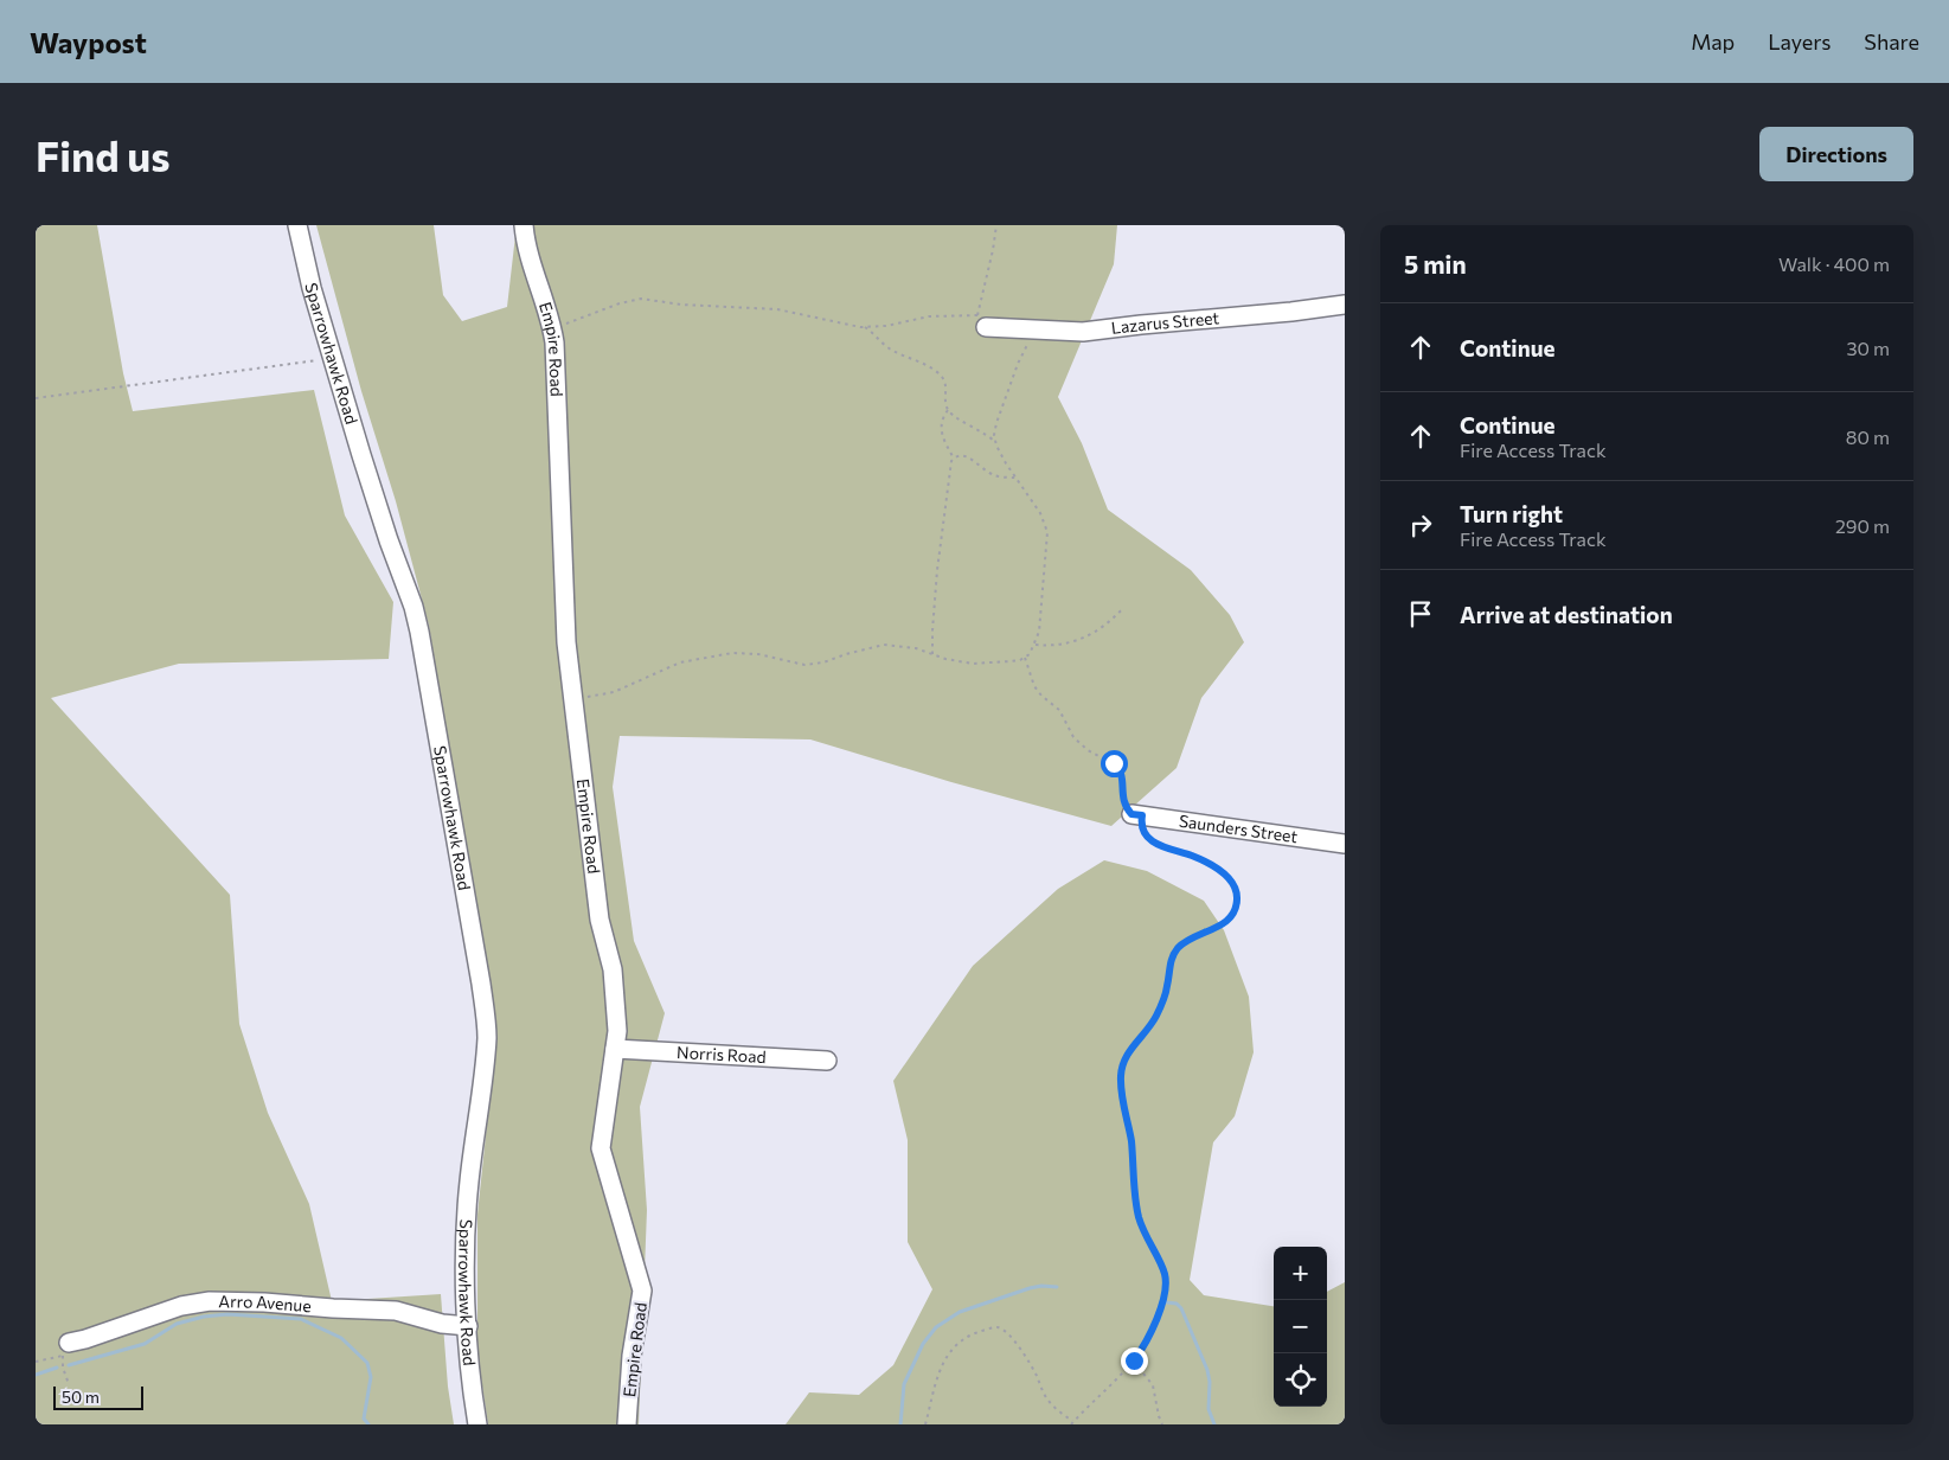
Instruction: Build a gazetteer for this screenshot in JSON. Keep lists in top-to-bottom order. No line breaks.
{"streets":{"street":["Lazarus Street","Empire Road","Sparrowhawk Road","Saunders Street","Norris Road","Arro Avenue"]},"crossings":[["Empire Road","Norris Road"],["Sparrowhawk Road","Arro Avenue"]],"scale_bar":"50 m","page":{"header":"Waypost","nav":["Map","Layers","Share"],"buttons":"Directions","title":"Find us","heading":["5 min","Walk · 400 m"],"list":[["Continue","30 m"],["Continue","Fire Access Track","80 m"],["Turn right","Fire Access Track","290 m"],"Arrive at destination"],"map_buttons":["+","−"],"scale":"50 m"}}
